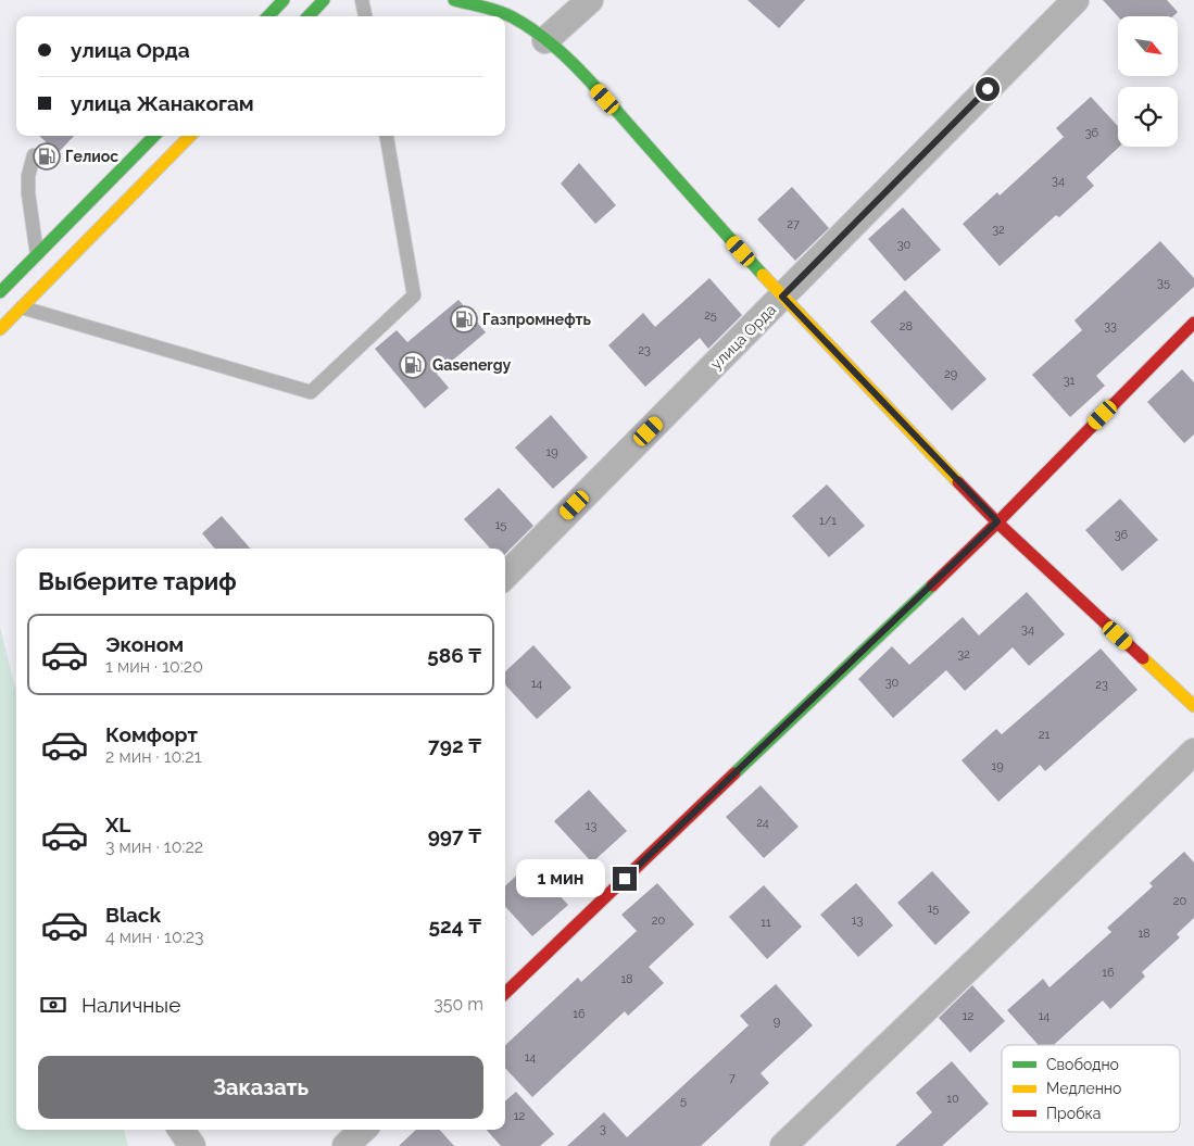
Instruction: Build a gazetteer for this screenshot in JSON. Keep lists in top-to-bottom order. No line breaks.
{"streets":{"street":["улица Орда"]},"places":{"fuel station":["Гелиос","Газпромнефть","Gasenergy"]},"house_numbers":["36","34","27","32","30","35","25","28","33","23","29","31","19","1/1","15","36","34","32","30","14","23","21","19","24","13","20","15","20","13","11","18","16","18","16","12","14","9","14","7","10","5","12","3"],"legend":["Свободно","Медленно","Пробка"],"north":"bottom right","page":{"banner":["улица Орда","улица Жанакогам"],"heading":"Выберите тариф","list":[{"name":"Эконом","note":"1 мин · 10:20","value":"586 ₸"},{"name":"Комфорт","note":"2 мин · 10:21","value":"792 ₸"},{"name":"XL","note":"3 мин · 10:22","value":"997 ₸"},{"name":"Black","note":"4 мин · 10:23","value":"524 ₸"}],"bubble":"1 мин","pay":["Наличные","350 m"],"buttons":"Заказать"}}
